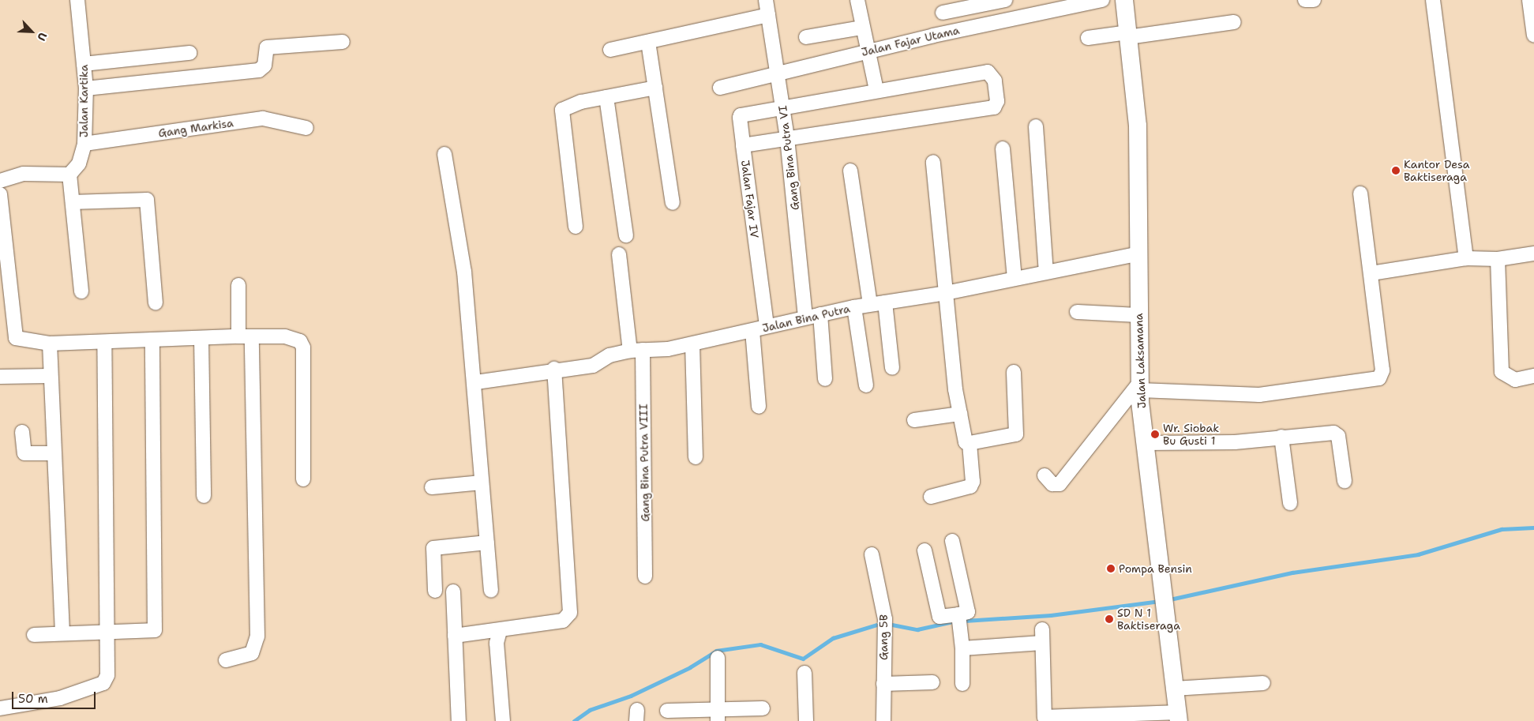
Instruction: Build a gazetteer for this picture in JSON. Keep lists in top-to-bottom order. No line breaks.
{"streets":{"main road":["Jalan Laksamana"],"street":["Jalan Fajar Utama","Jalan Kartika","Gang Markisa","Gang Bina Putra VI","Jalan Fajar IV","Jalan Bina Putra","Gang Bina Putra VIII","Gang 5B"]},"crossings":[["Jalan Fajar Utama","Gang Bina Putra VI"],["Jalan Kartika","Gang Markisa"],["Gang Bina Putra VI","Jalan Fajar IV"],["Gang Bina Putra VI","Jalan Bina Putra"],["Jalan Fajar IV","Jalan Bina Putra"],["Jalan Bina Putra","Jalan Laksamana"],["Jalan Bina Putra","Gang Bina Putra VIII"]],"places":["Kantor Desa Baktiseraga","Wr. Siobak Bu Gusti 1","Pompa Bensin","SD N 1 Baktiseraga"],"scale_bar":"50 m","north":"bottom right"}
